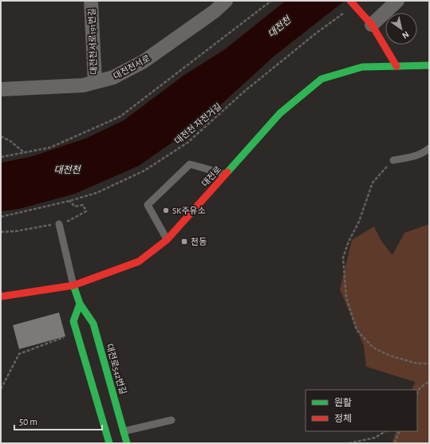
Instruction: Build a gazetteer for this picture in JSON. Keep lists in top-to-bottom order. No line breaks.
{"streets":{"main road":["대전로","대전로542번길"],"street":["대전천서로191번길","대전천서로"],"path":["대전천 자전거길"]},"crossings":[["대전천서로191번길","대전천서로"],["대전로","대전로542번길"]],"water":["대전천"],"places":{"other":["SK주유소"],"transit":["천동"]},"legend":["원활","정체"],"scale_bar":"50 m","north":"bottom right"}
